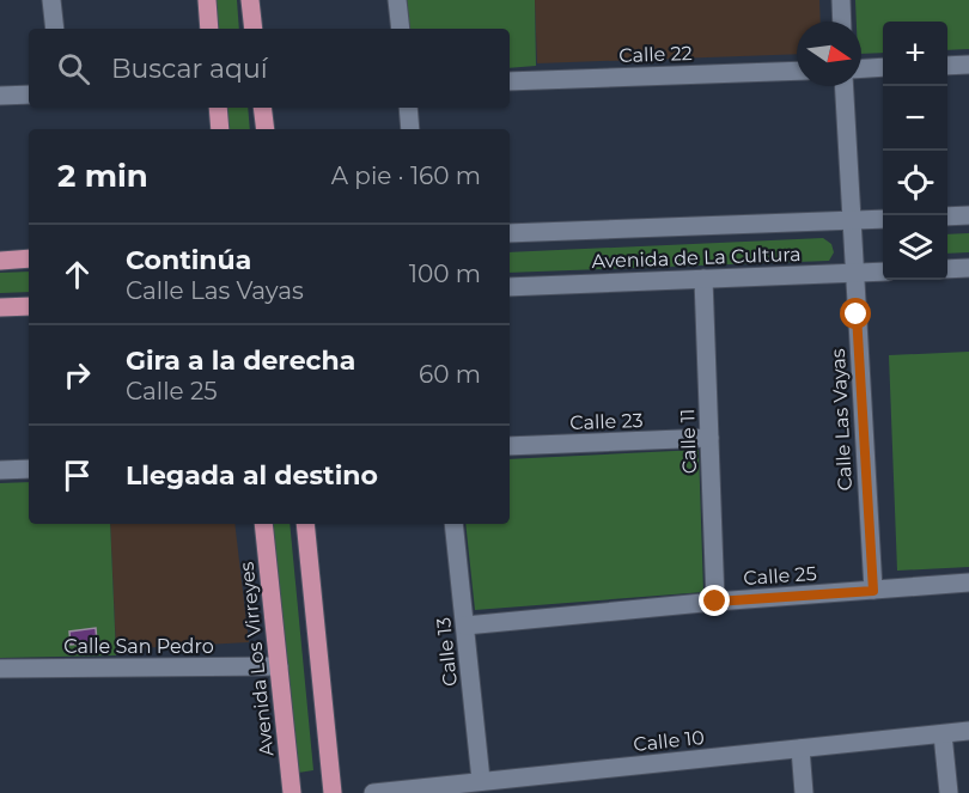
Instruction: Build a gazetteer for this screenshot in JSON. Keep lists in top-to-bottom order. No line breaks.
{"streets":{"main road":["Avenida Los Virreyes"],"street":["Calle 22","Avenida de La Cultura","Calle Las Vayas","Calle 23","Calle 11","Calle 25","Calle San Pedro","Calle 13","Calle 10"]},"crossings":[["Avenida de La Cultura","Calle Las Vayas"],["Avenida de La Cultura","Calle 11"],["Calle Las Vayas","Calle 25"],["Calle 23","Calle 11"],["Calle 11","Calle 25"],["Calle 25","Calle 13"],["Calle San Pedro","Avenida Los Virreyes"],["Calle 13","Calle 10"]],"north":"right","page":{"map_buttons":["+","−"],"search":"Buscar aquí","heading":["2 min","A pie · 160 m"],"list":[["Continúa","Calle Las Vayas","100 m"],["Gira a la derecha","Calle 25","60 m"],"Llegada al destino"]}}
